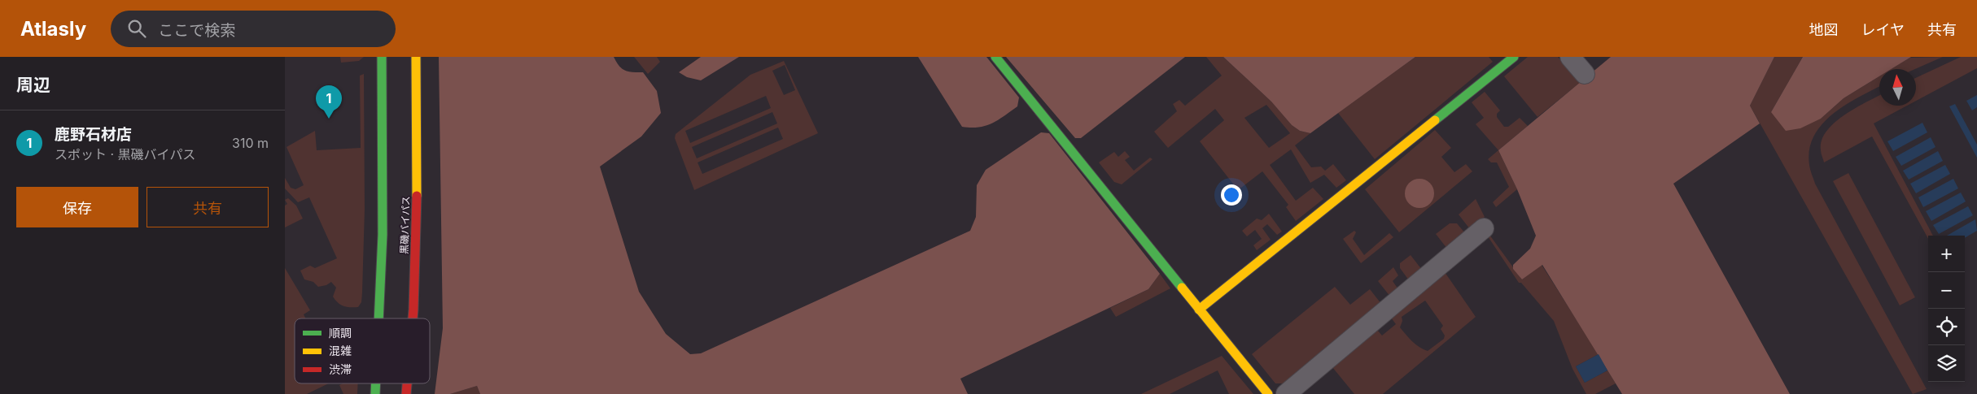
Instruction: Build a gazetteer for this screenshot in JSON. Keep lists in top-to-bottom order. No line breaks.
{"streets":{"main road":["黒磯バイパス"]},"legend":["順調","混雑","渋滞"],"north":"top","page":{"header":"Atlasly","search":"ここで検索","nav":["地図","レイヤ","共有"],"heading":"周辺","pins":"1","list":[{"mark":"1","name":"鹿野石材店","note":"スポット · 黒磯バイパス","value":"310 m"}],"buttons":["保存","共有"],"map_buttons":["+","−"]}}
